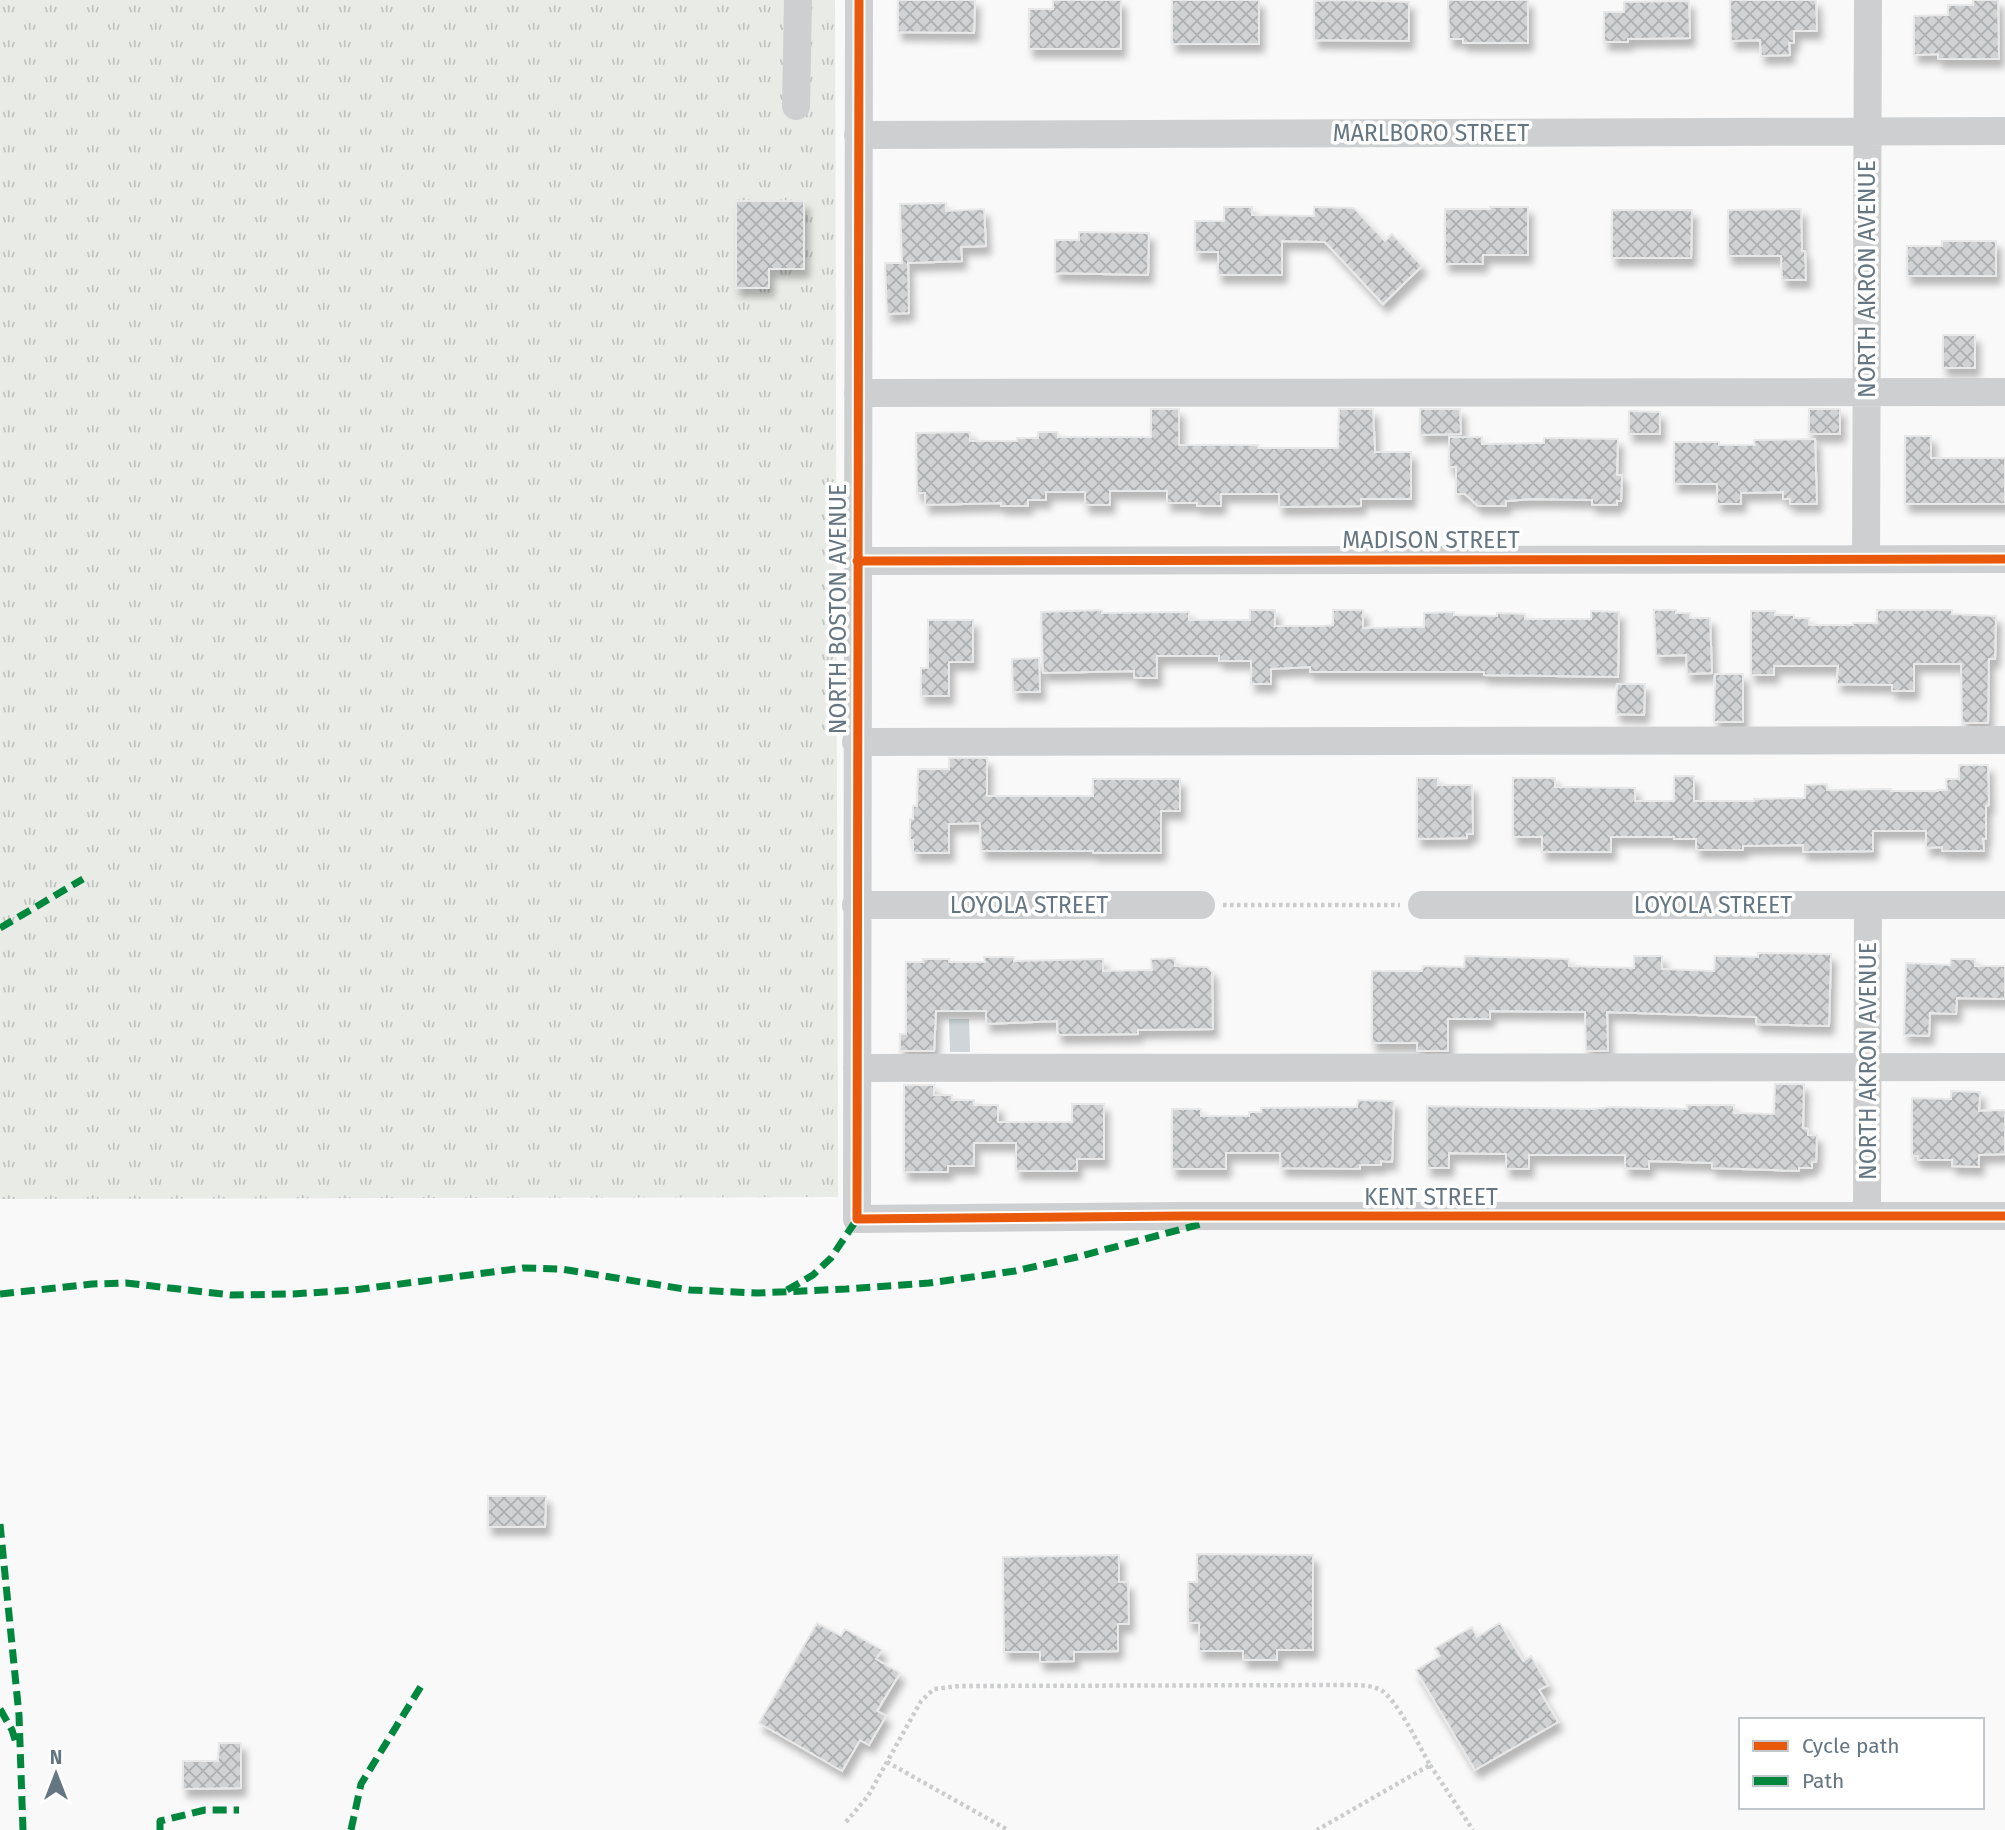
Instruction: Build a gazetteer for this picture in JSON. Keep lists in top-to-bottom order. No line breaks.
{"streets":{"street":["MARLBORO STREET","NORTH AKRON AVENUE","MADISON STREET","NORTH BOSTON AVENUE","LOYOLA STREET","KENT STREET"]},"crossings":[["MARLBORO STREET","NORTH AKRON AVENUE"],["MARLBORO STREET","NORTH BOSTON AVENUE"],["NORTH AKRON AVENUE","MADISON STREET"],["NORTH AKRON AVENUE","LOYOLA STREET"],["NORTH AKRON AVENUE","KENT STREET"],["MADISON STREET","NORTH BOSTON AVENUE"],["NORTH BOSTON AVENUE","LOYOLA STREET"],["NORTH BOSTON AVENUE","KENT STREET"]],"legend":["Cycle path","Path"],"north":"top"}
